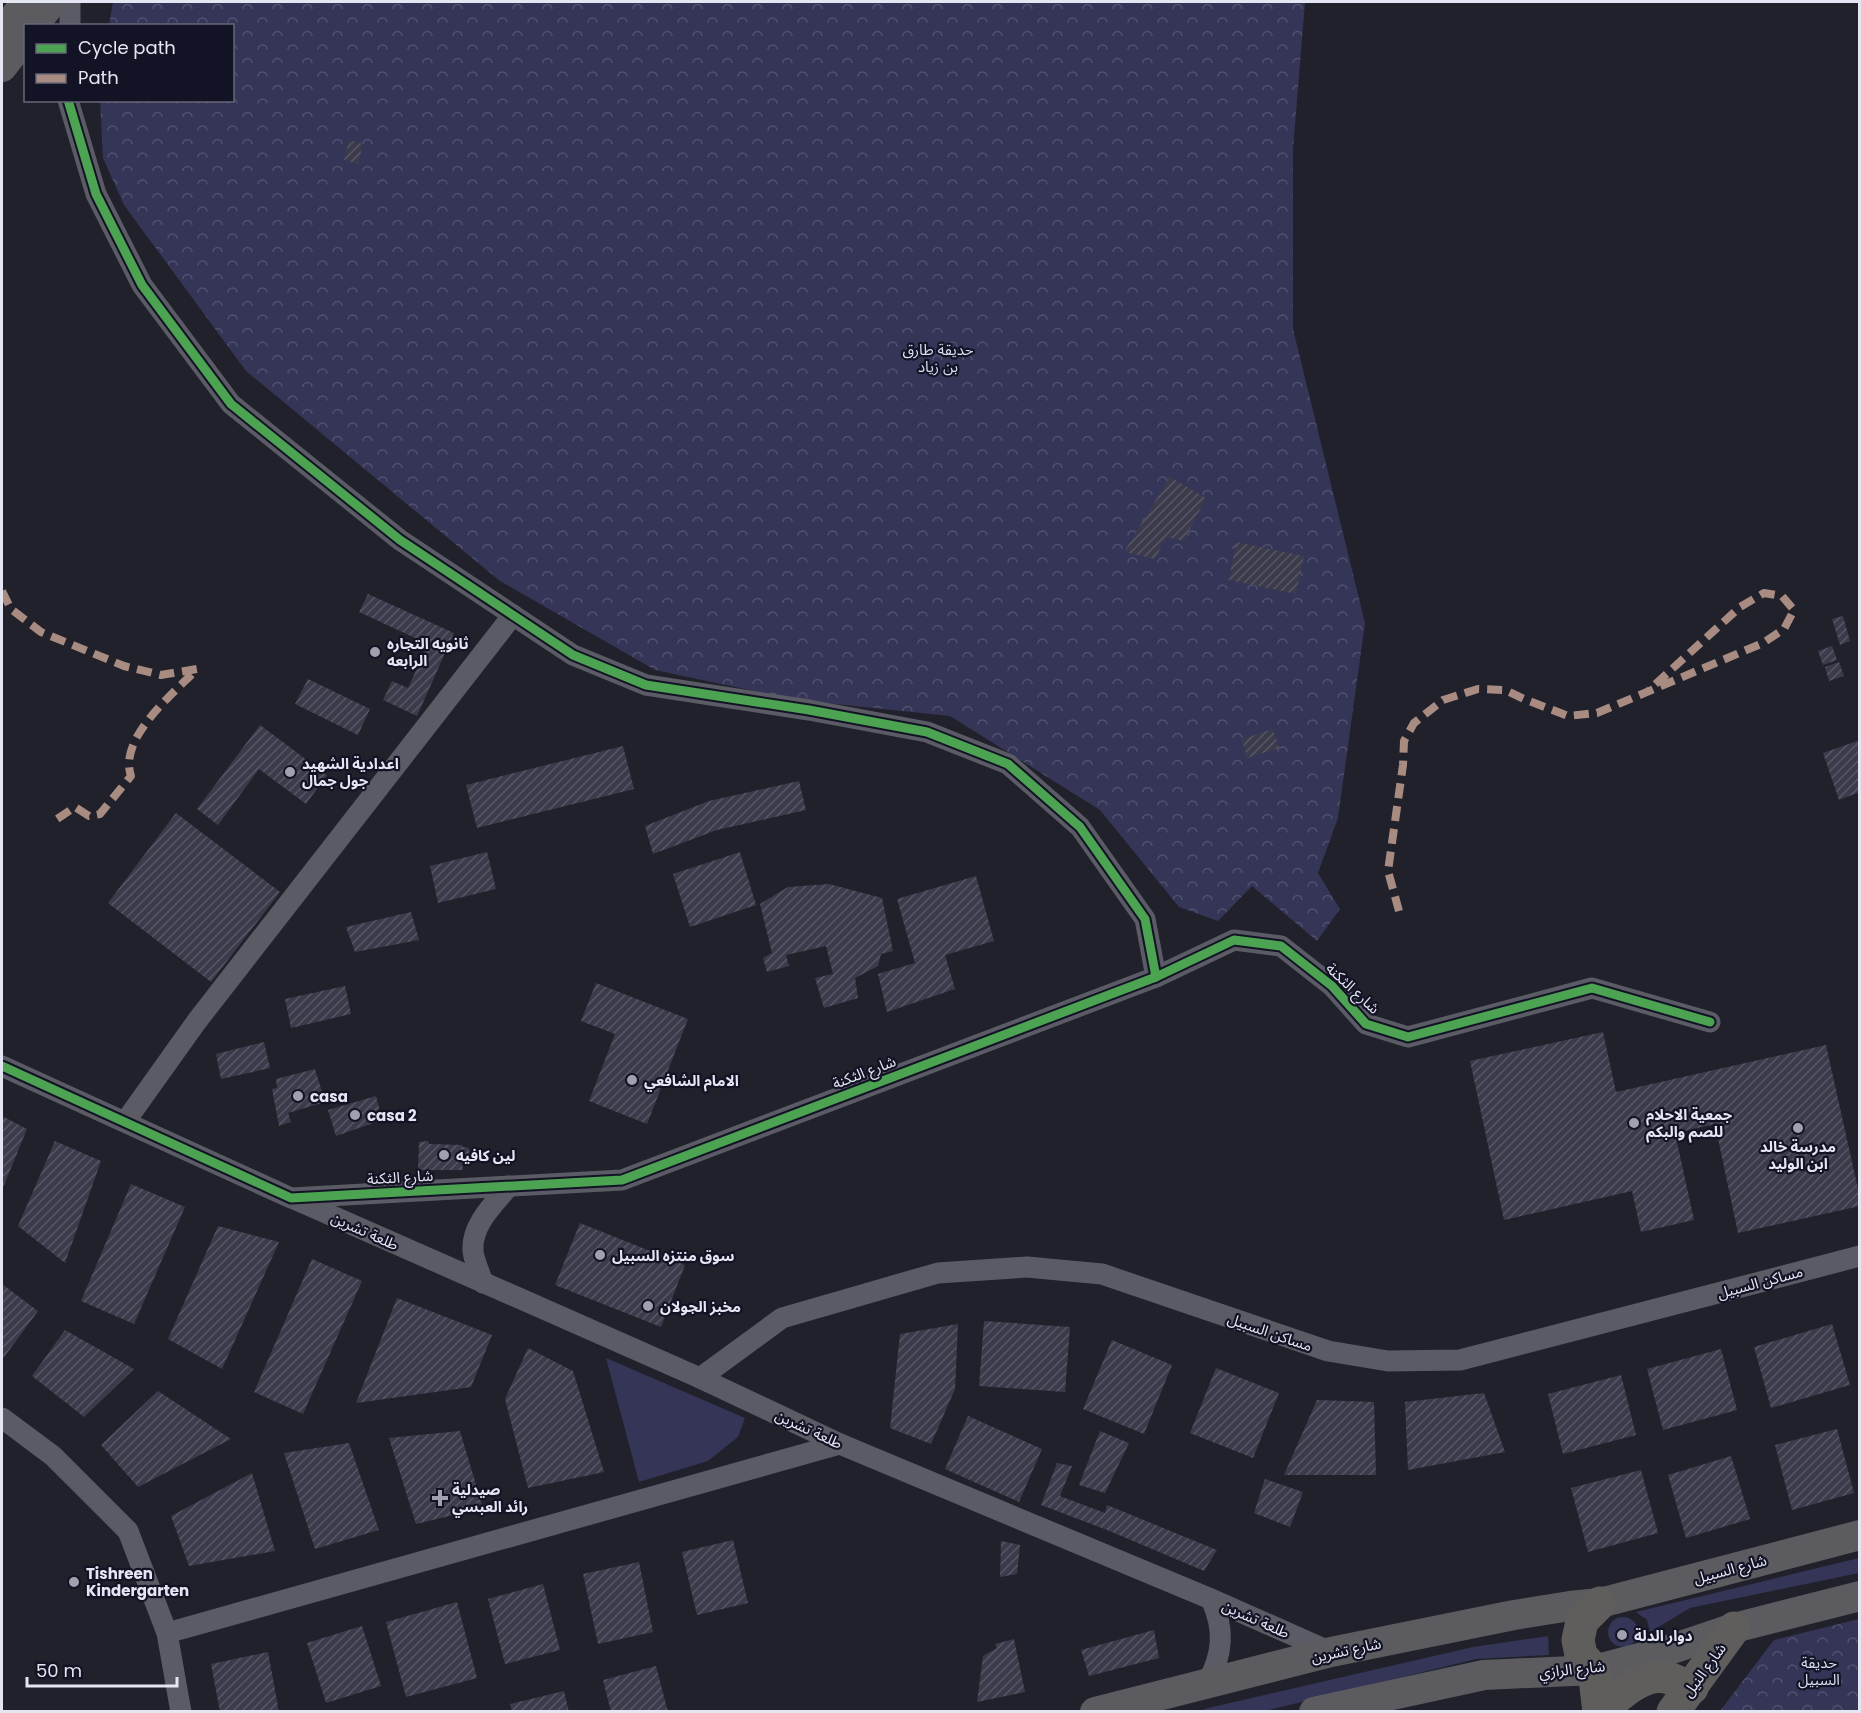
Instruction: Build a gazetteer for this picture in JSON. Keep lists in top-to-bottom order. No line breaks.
{"streets":{"main road":["شارع السبيل","شارع تشرين","شارع الرازي","شارع النيل"],"street":["شارع الثكنة","طلعة تشرين","مساكن السبيل"]},"crossings":[["شارع الثكنة","طلعة تشرين"],["طلعة تشرين","مساكن السبيل"],["طلعة تشرين","شارع تشرين"],["شارع السبيل","شارع تشرين"],["شارع الرازي","شارع النيل"]],"parks":["حديقة طارق بن زياد","حديقة السبيل"],"places":{"other":["ثانويه التجاره الرابعه","اعدادية الشهيد جول جمال","الامام الشافعي","casa","casa 2","جمعية الاحلام للصم والبكم","مدرسة خالد ابن الوليد","لين كافيه","سوق منتزه السبيل","مخبز الجولان","Tishreen Kindergarten","دوار الدلة"],"health":["صيدلية رائد العبسي"]},"legend":["Cycle path","Path"],"scale_bar":"50 m"}
